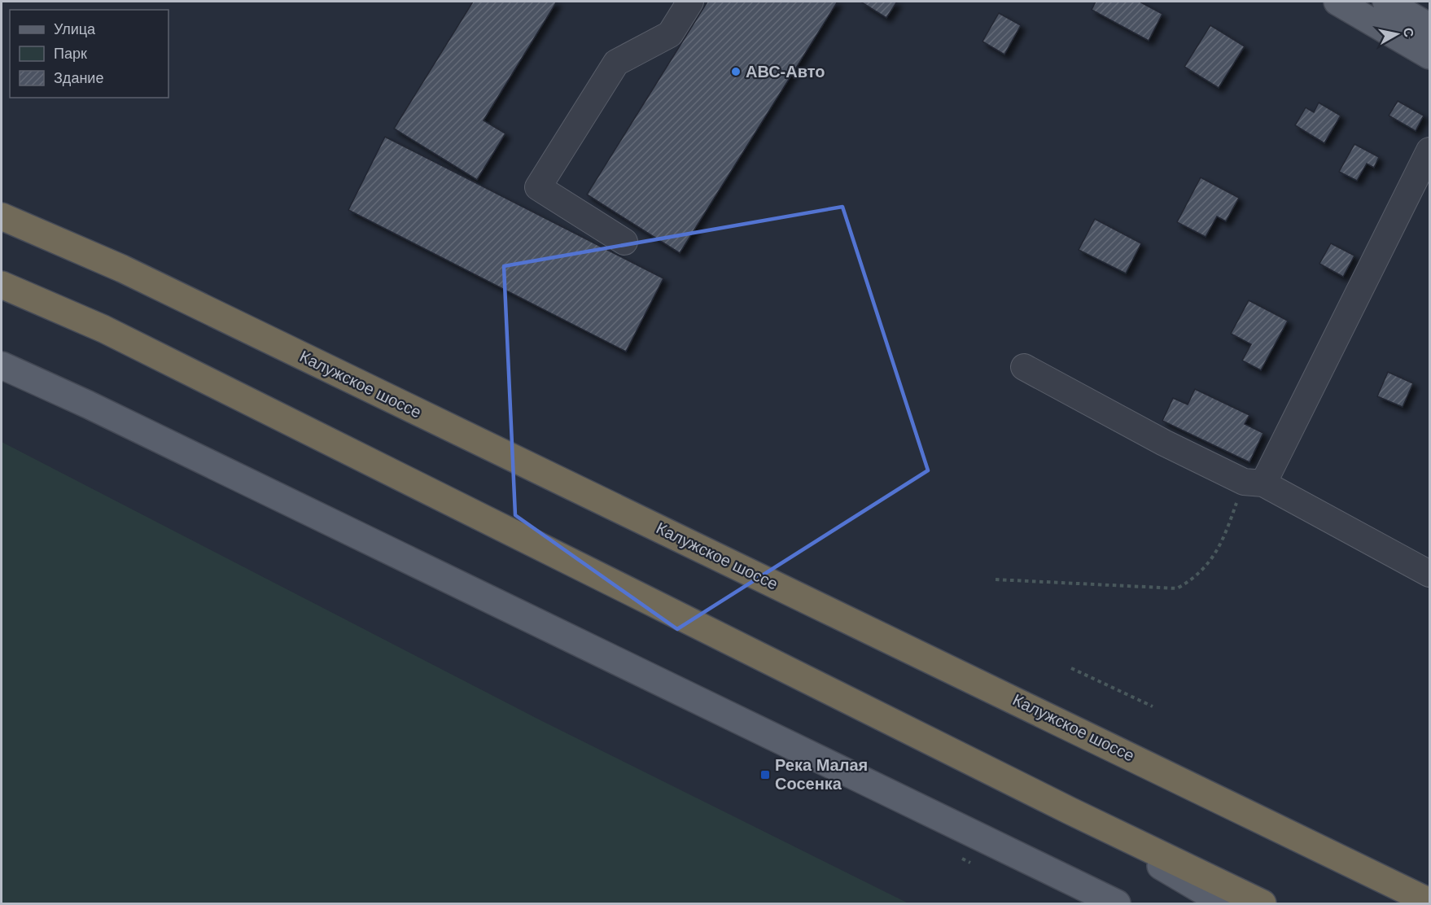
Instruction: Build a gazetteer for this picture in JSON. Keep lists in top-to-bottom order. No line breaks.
{"streets":{"highway":["Калужское шоссе"]},"places":{"other":["АВС-Авто"],"transit":["Река Малая Сосенка"]},"legend":["Улица","Парк","Здание"],"north":"right"}
